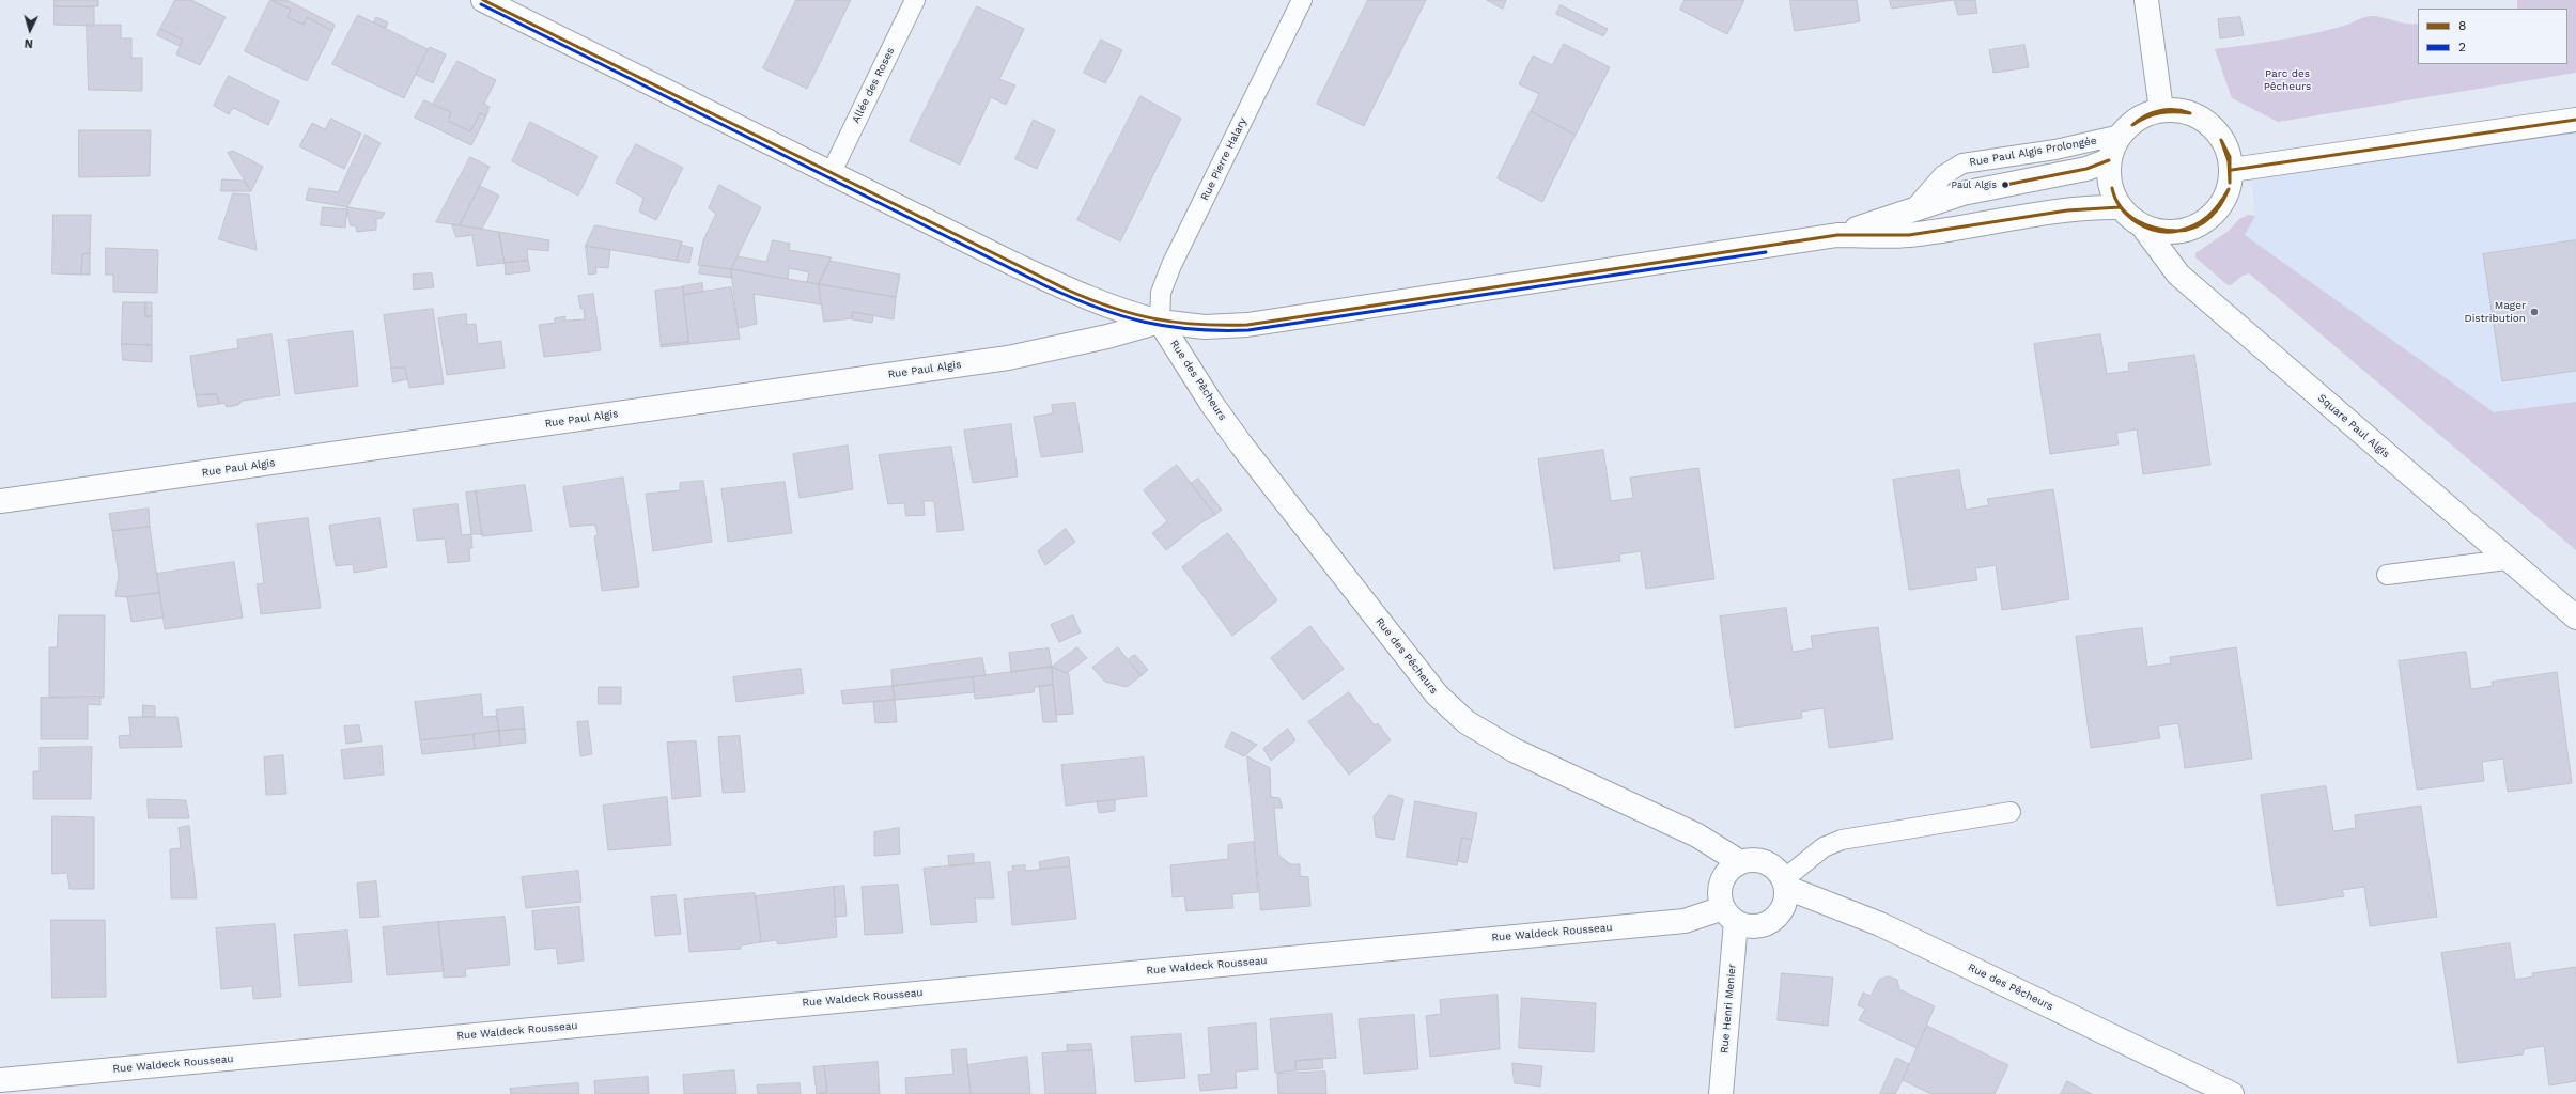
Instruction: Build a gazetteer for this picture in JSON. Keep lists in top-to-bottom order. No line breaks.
{"streets":{"street":["Rue Paul Algis Prolongée","Rue Paul Algis","Rue des Pêcheurs","Square Paul Algis","Rue Waldeck Rousseau","Rue Henri Menier"],"lane":["Allée des Roses","Rue Pierre Halary"]},"crossings":[["Rue Paul Algis Prolongée","Square Paul Algis"],["Rue Pierre Halary","Rue Paul Algis"],["Rue Pierre Halary","Rue des Pêcheurs"],["Rue Paul Algis","Rue des Pêcheurs"],["Rue des Pêcheurs","Rue Waldeck Rousseau"],["Rue des Pêcheurs","Rue Henri Menier"],["Rue Waldeck Rousseau","Rue Henri Menier"]],"parks":["Parc des Pêcheurs"],"places":["Paul Algis","Mager Distribution"],"lines":["transit line 8","transit line 2"],"legend":["8","2"],"north":"bottom"}
